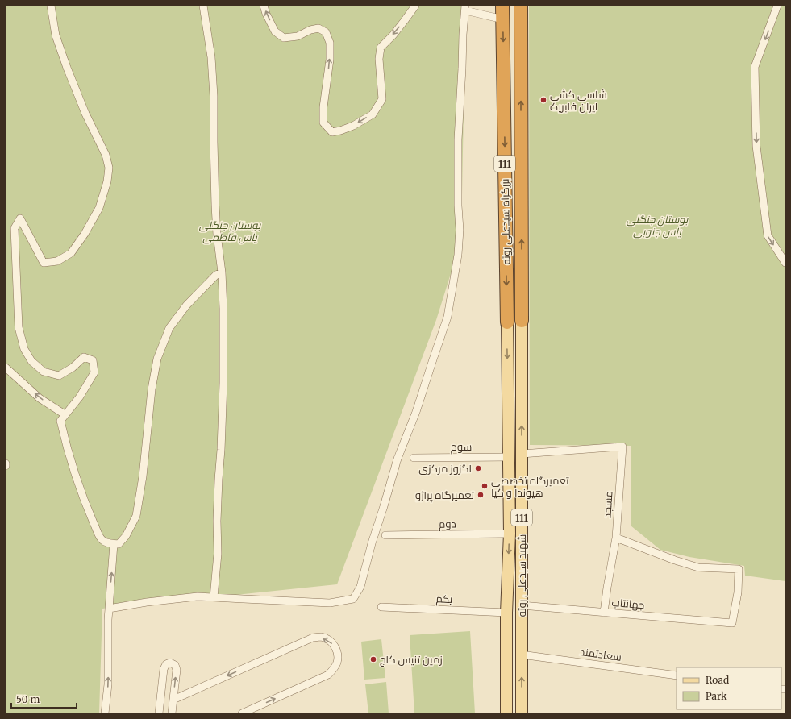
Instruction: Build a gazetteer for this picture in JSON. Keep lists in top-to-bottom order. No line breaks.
{"streets":{"highway":["111","بزرگراه سیدعلی روته"],"main road":["شهید سیدعلی روته"],"street":["سوم","مسجد","دوم","یکم","جهانتاب","سعادتمند"]},"crossings":[["بزرگراه سیدعلی روته","شهید سیدعلی روته"],["سوم","شهید سیدعلی روته"],["مسجد","شهید سیدعلی روته"],["مسجد","جهانتاب"],["دوم","شهید سیدعلی روته"],["شهید سیدعلی روته","یکم"],["شهید سیدعلی روته","جهانتاب"],["شهید سیدعلی روته","سعادتمند"]],"parks":["بوستان جنگلی یاس جنوبی","بوستان جنگلی یاس فاطمی"],"places":["شاسی کشی ایران فابریک","اگزوز مرکزی","تعمیرگاه تخصصی هیوندا و کیا","تعمیرگاه پراژو","زمین تنیس کاج"],"legend":["Road","Park"],"scale_bar":"50 m"}
